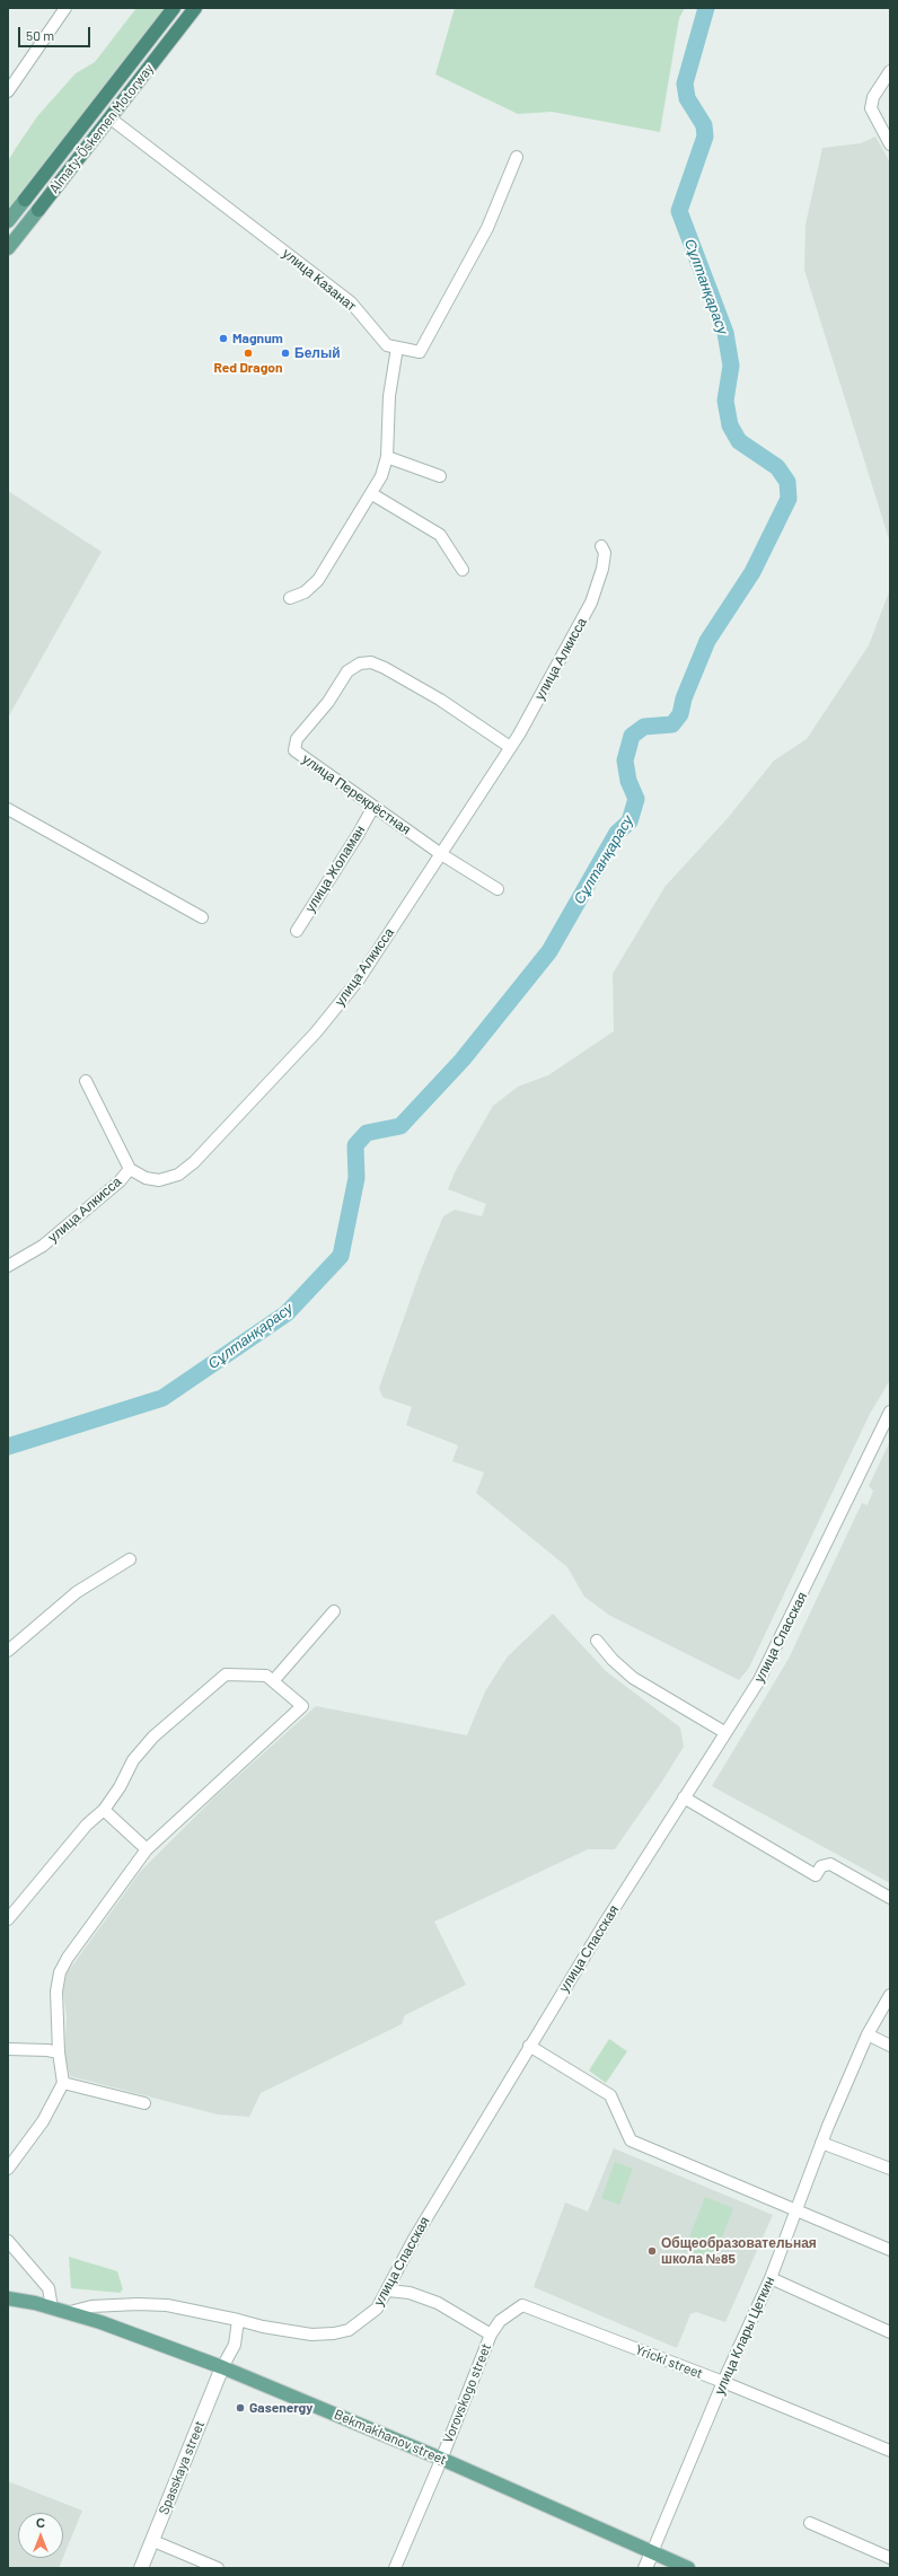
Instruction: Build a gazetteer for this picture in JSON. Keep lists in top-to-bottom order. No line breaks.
{"streets":{"highway":["Almaty-Öskemen Motorway"],"main road":["Bekmakhanov street"],"street":["улица Казанат","улица Алкисса","улица Перекрёстная","улица Жоламан","улица Спасская","улица Клары Цеткин","Yricki street","Vorovskogo street","Spasskaya street"]},"crossings":[["Almaty-Öskemen Motorway","улица Казанат"],["улица Алкисса","улица Перекрёстная"],["улица Перекрёстная","улица Жоламан"],["улица Спасская","Bekmakhanov street"],["улица Клары Цеткин","Yricki street"],["улица Клары Цеткин","Bekmakhanov street"],["Yricki street","Vorovskogo street"],["Vorovskogo street","Bekmakhanov street"],["Bekmakhanov street","Spasskaya street"]],"water":["Сұлтанқарасу"],"places":["Magnum","Red Dragon","Белый","Общеобразовательная школа №85","Gasenergy"],"scale_bar":"50 m","north":"top"}
